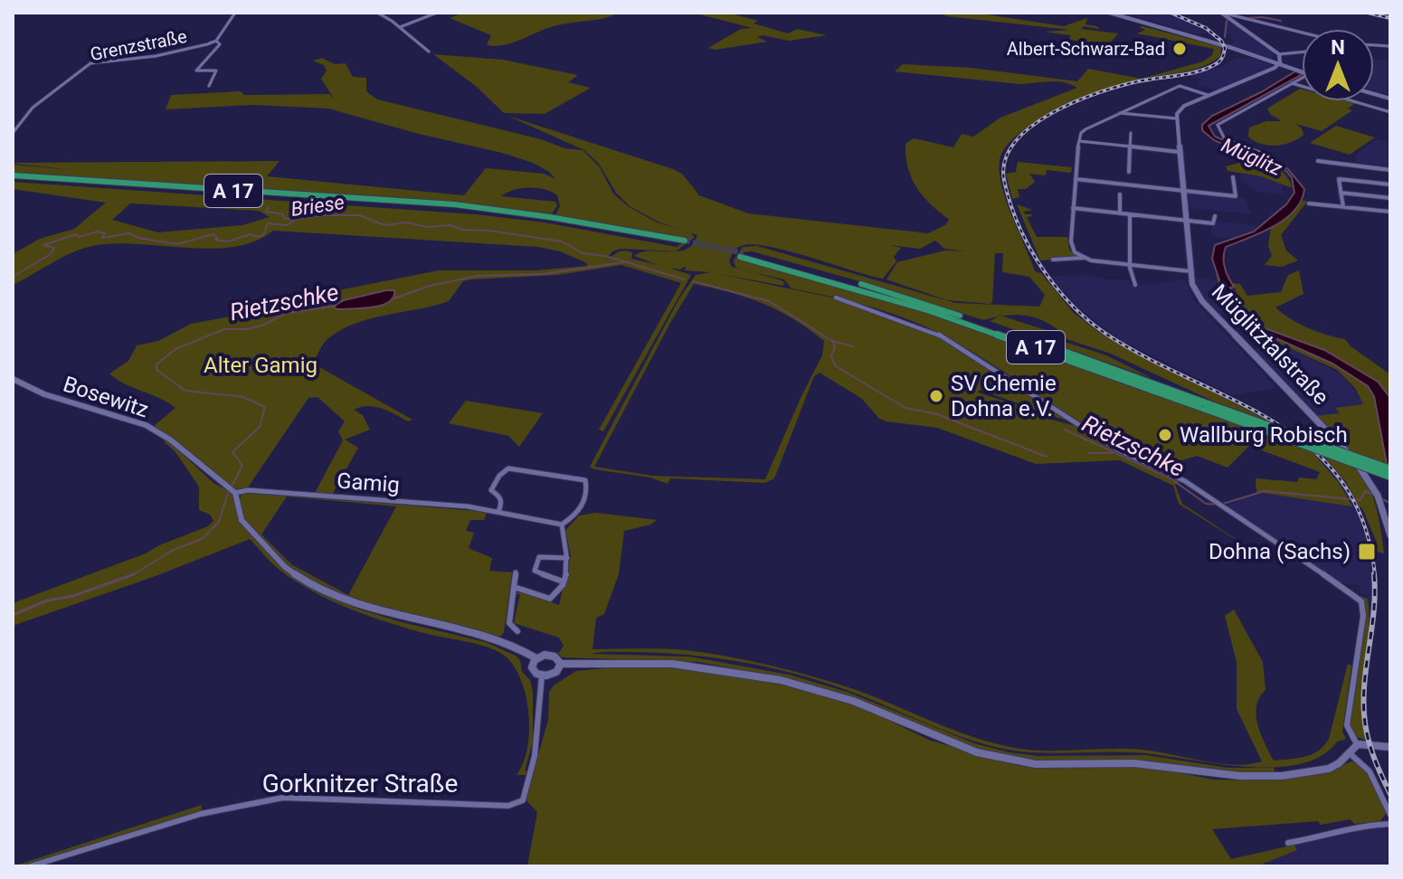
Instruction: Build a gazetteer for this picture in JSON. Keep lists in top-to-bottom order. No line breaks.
{"streets":{"highway":["A 17"],"main road":["Müglitztalstraße"],"street":["Grenzstraße","Bosewitz","Gamig","Gorknitzer Straße"]},"crossings":[["Bosewitz","Gamig"]],"water":["Müglitz","Briese","Rietzschke"],"parks":["Alter Gamig"],"places":{"other":["Albert-Schwarz-Bad","SV Chemie Dohna e.V.","Wallburg Robisch"],"transit":["Dohna (Sachs)"]},"north":"top"}
